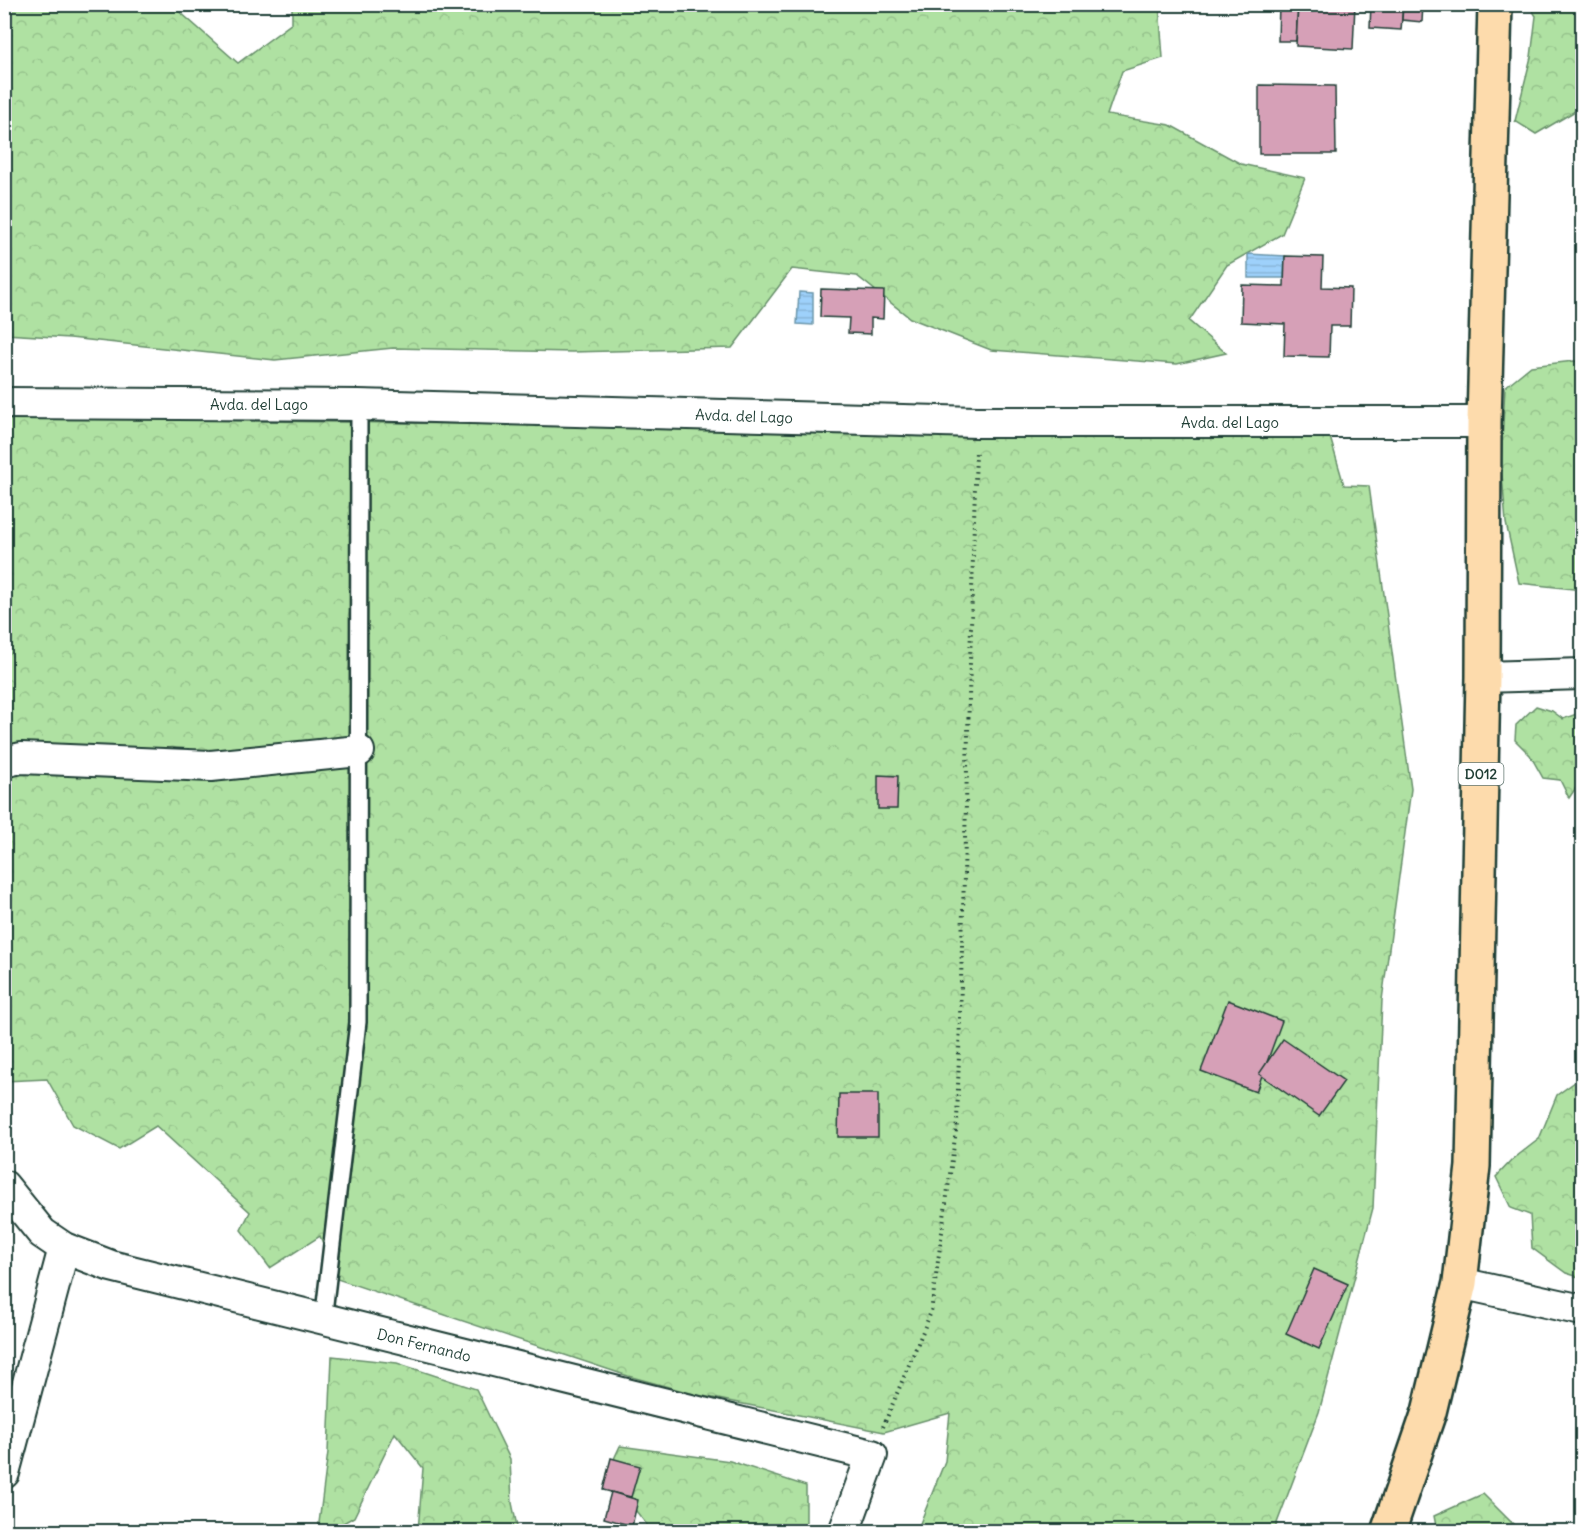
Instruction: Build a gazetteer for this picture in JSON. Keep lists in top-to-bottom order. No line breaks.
{"streets":{"main road":["D012"],"street":["Avda. del Lago","Don Fernando"]},"crossings":[["Avda. del Lago","D012"]]}
